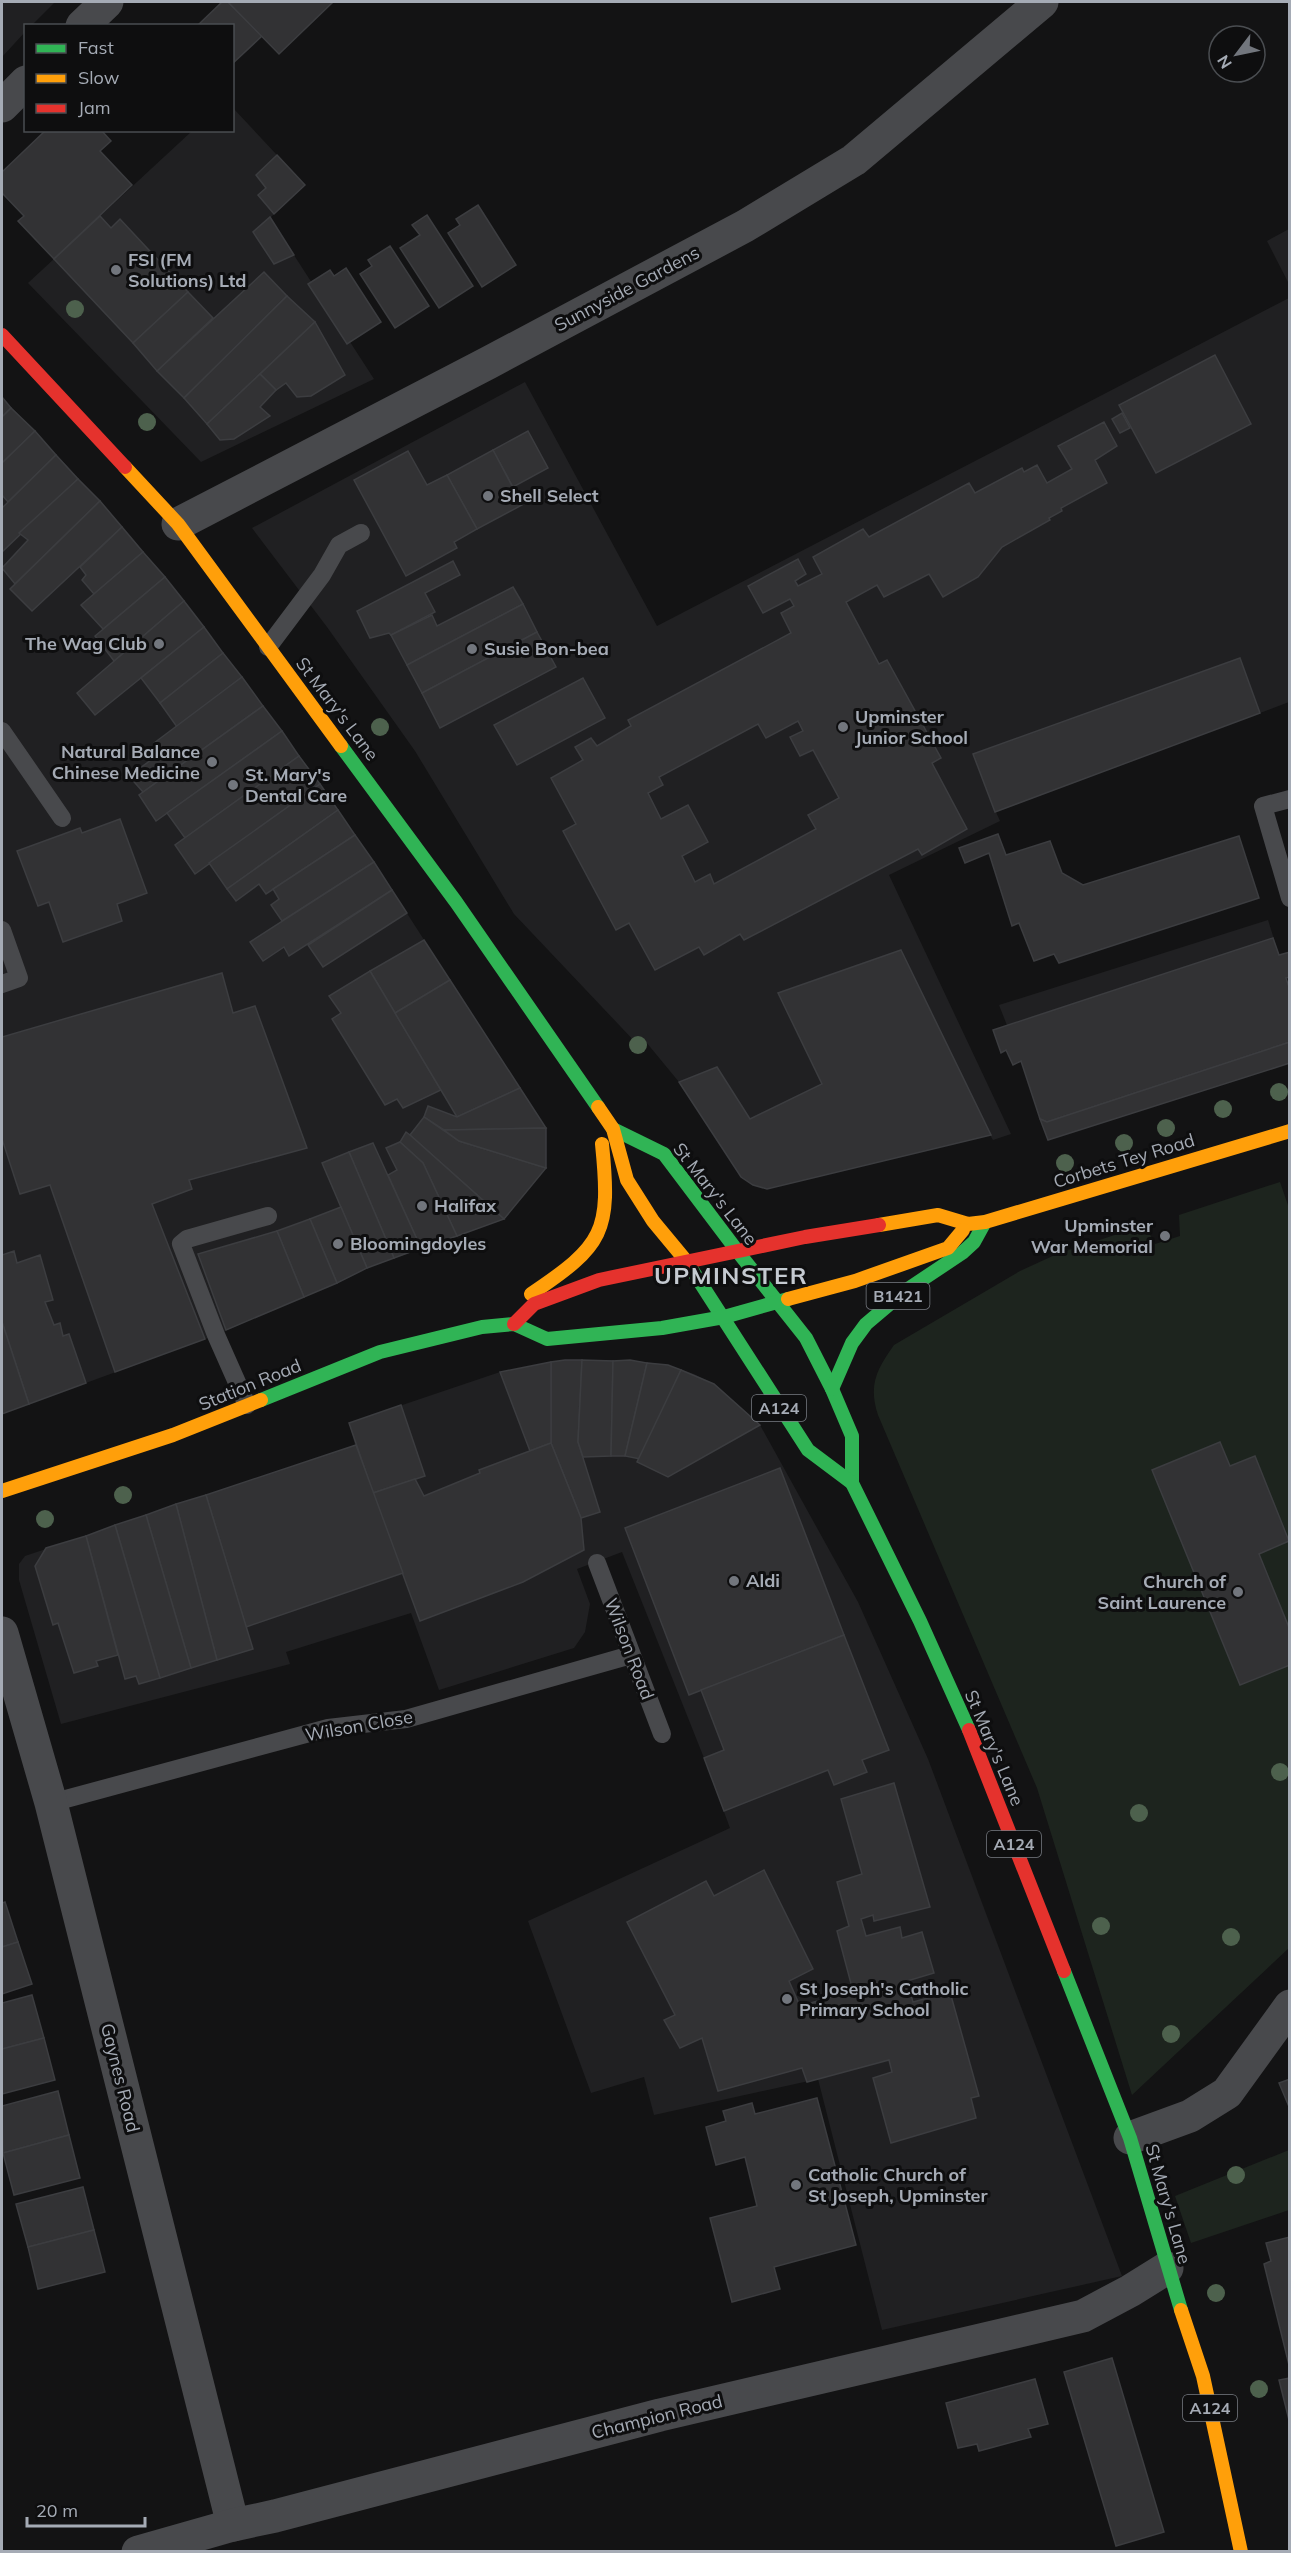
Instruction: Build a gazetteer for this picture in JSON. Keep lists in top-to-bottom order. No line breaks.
{"streets":{"main road":["St Mary's Lane","Corbets Tey Road","B1421","Station Road","A124"],"street":["Sunnyside Gardens","Gaynes Road","Champion Road"],"lane":["Wilson Road","Wilson Close"]},"crossings":[["Sunnyside Gardens","St Mary's Lane"],["St Mary's Lane","Corbets Tey Road"],["St Mary's Lane","B1421"],["St Mary's Lane","Station Road"],["St Mary's Lane","Champion Road"],["Corbets Tey Road","B1421"],["B1421","Station Road"],["Wilson Road","Wilson Close"],["Wilson Close","Gaynes Road"],["Gaynes Road","Champion Road"]],"districts":["UPMINSTER"],"places":["FSI (FM Solutions) Ltd","Shell Select","The Wag Club","Susie Bon-bea","Upminster Junior School","Natural Balance Chinese Medicine","St. Mary's Dental Care","Halifax","Upminster War Memorial","Bloomingdoyles","Aldi","Church of Saint Laurence","St Joseph's Catholic Primary School","Catholic Church of St Joseph, Upminster"],"legend":["Fast","Slow","Jam"],"scale_bar":"20 m","north":"bottom left"}
